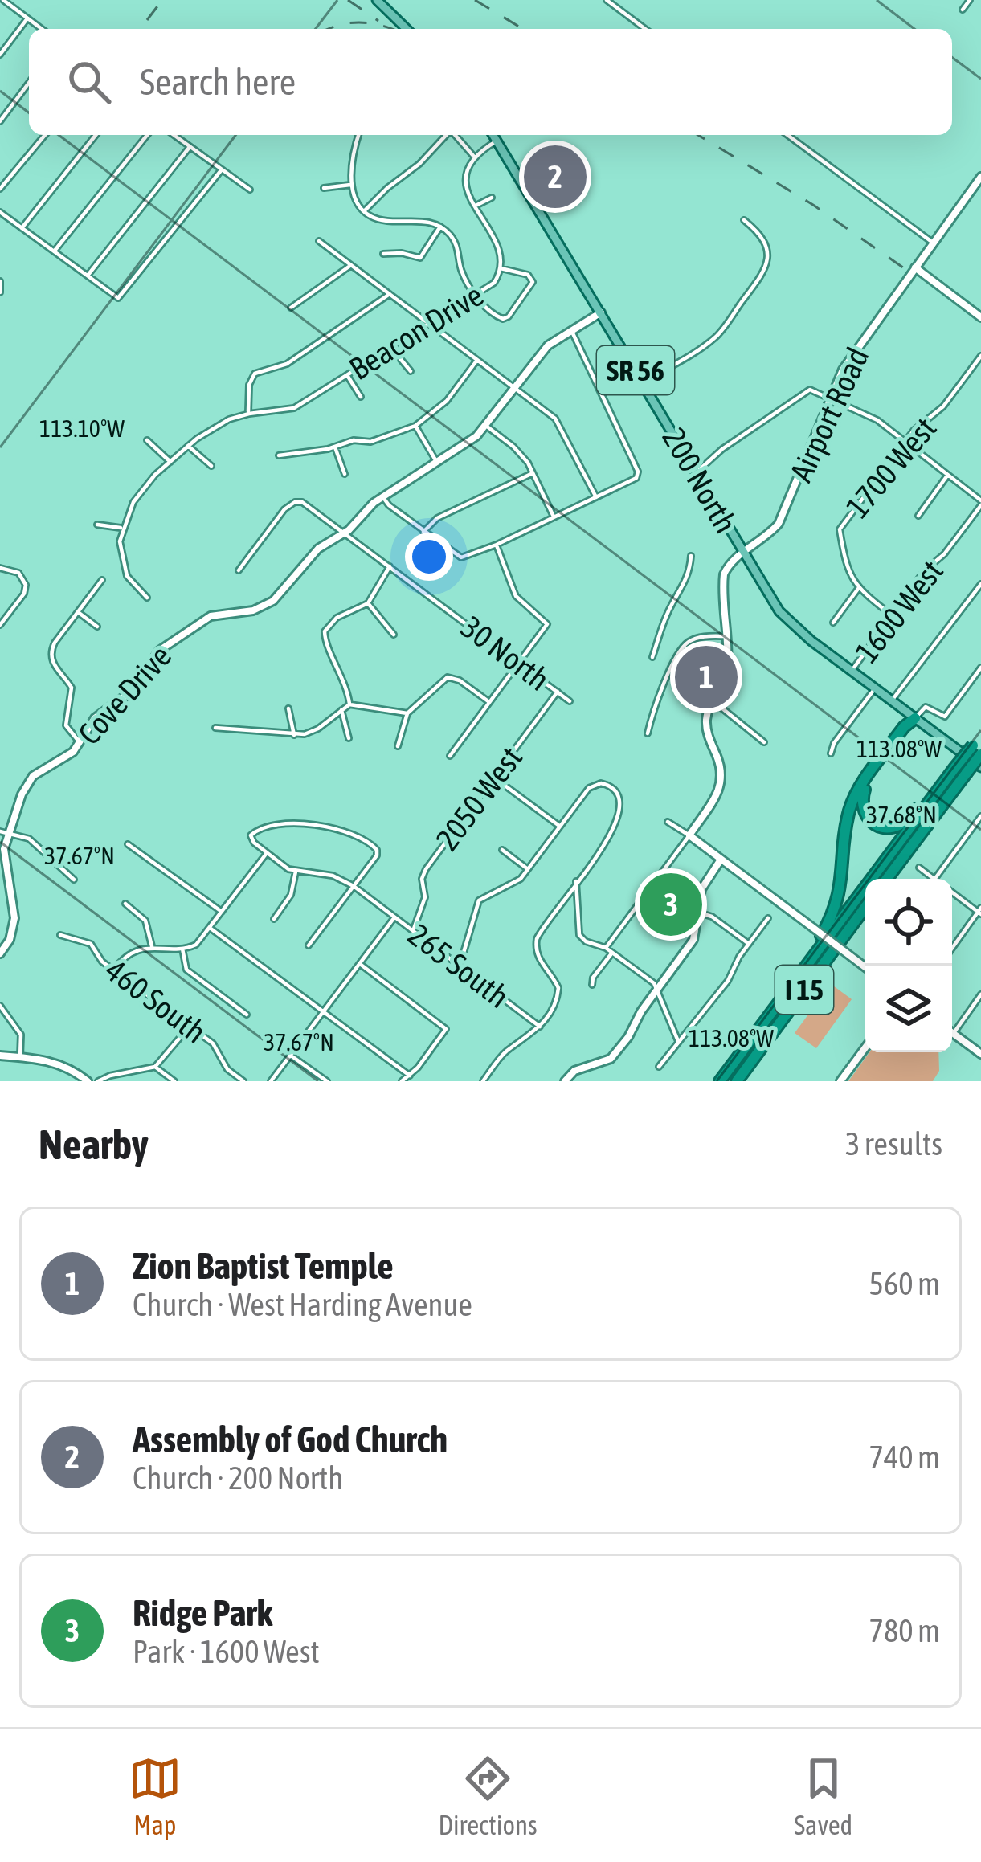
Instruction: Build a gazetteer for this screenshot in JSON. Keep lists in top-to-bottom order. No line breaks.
{"streets":{"highway":["I 15"],"main road":["SR 56","Airport Road","200 North","Cove Drive"],"street":["Beacon Drive","1700 West","1600 West","30 North","2050 West","265 South","460 South"]},"crossings":[["Airport Road","200 North"],["200 North","1600 West"],["30 North","Cove Drive"],["30 North","2050 West"],["2050 West","265 South"]],"page":{"search":"Search here","pins":["2","1","3"],"heading":["Nearby","3 results"],"list":[{"mark":"1","name":"Zion Baptist Temple","note":"Church · West Harding Avenue","value":"560 m"},{"mark":"2","name":"Assembly of God Church","note":"Church · 200 North","value":"740 m"},{"mark":"3","name":"Ridge Park","note":"Park · 1600 West","value":"780 m"}],"nav":["Map","Directions","Saved"]},"coordinates":["113.10°W","113.08°W","37.68°N","37.67°N"]}
